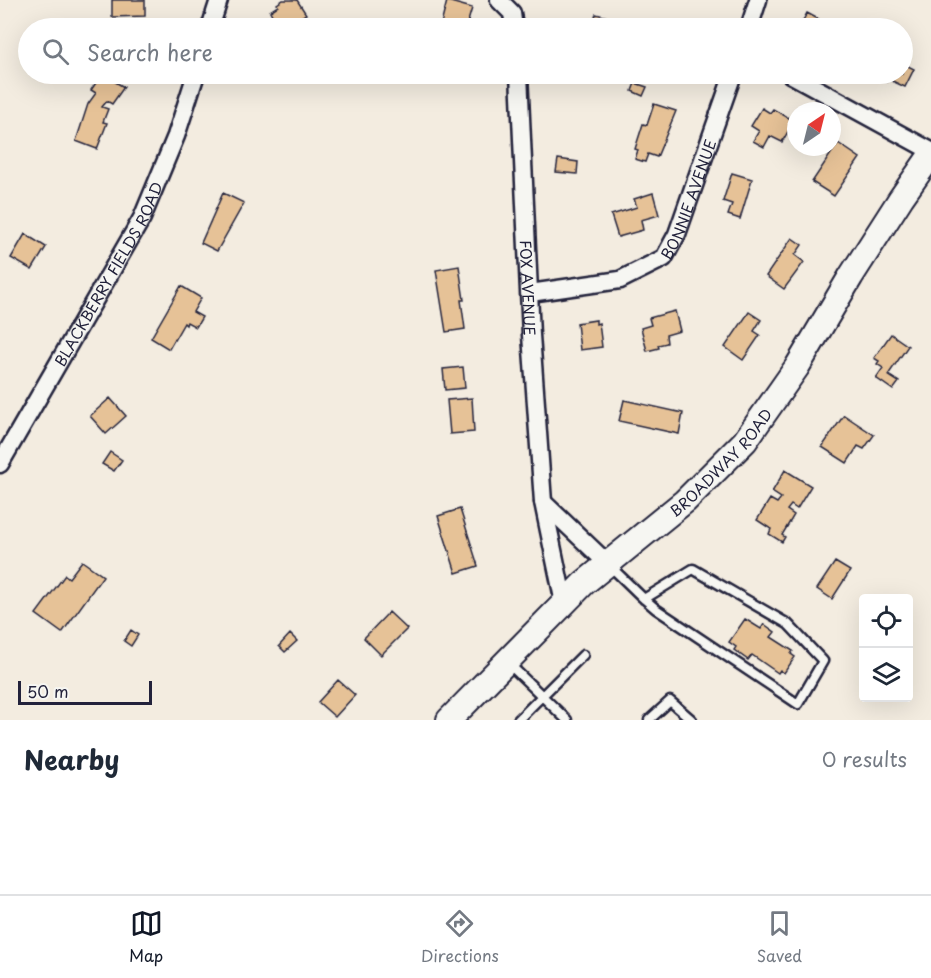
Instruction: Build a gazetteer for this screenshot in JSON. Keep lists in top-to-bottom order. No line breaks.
{"streets":{"main road":["BROADWAY ROAD"],"street":["BONNIE AVENUE","BLACKBERRY FIELDS ROAD","FOX AVENUE"]},"crossings":[["BONNIE AVENUE","FOX AVENUE"],["FOX AVENUE","BROADWAY ROAD"]],"scale_bar":"50 m","north":"top right","page":{"search":"Search here","scale":"50 m","heading":["Nearby","0 results"],"nav":["Map","Directions","Saved"]}}
